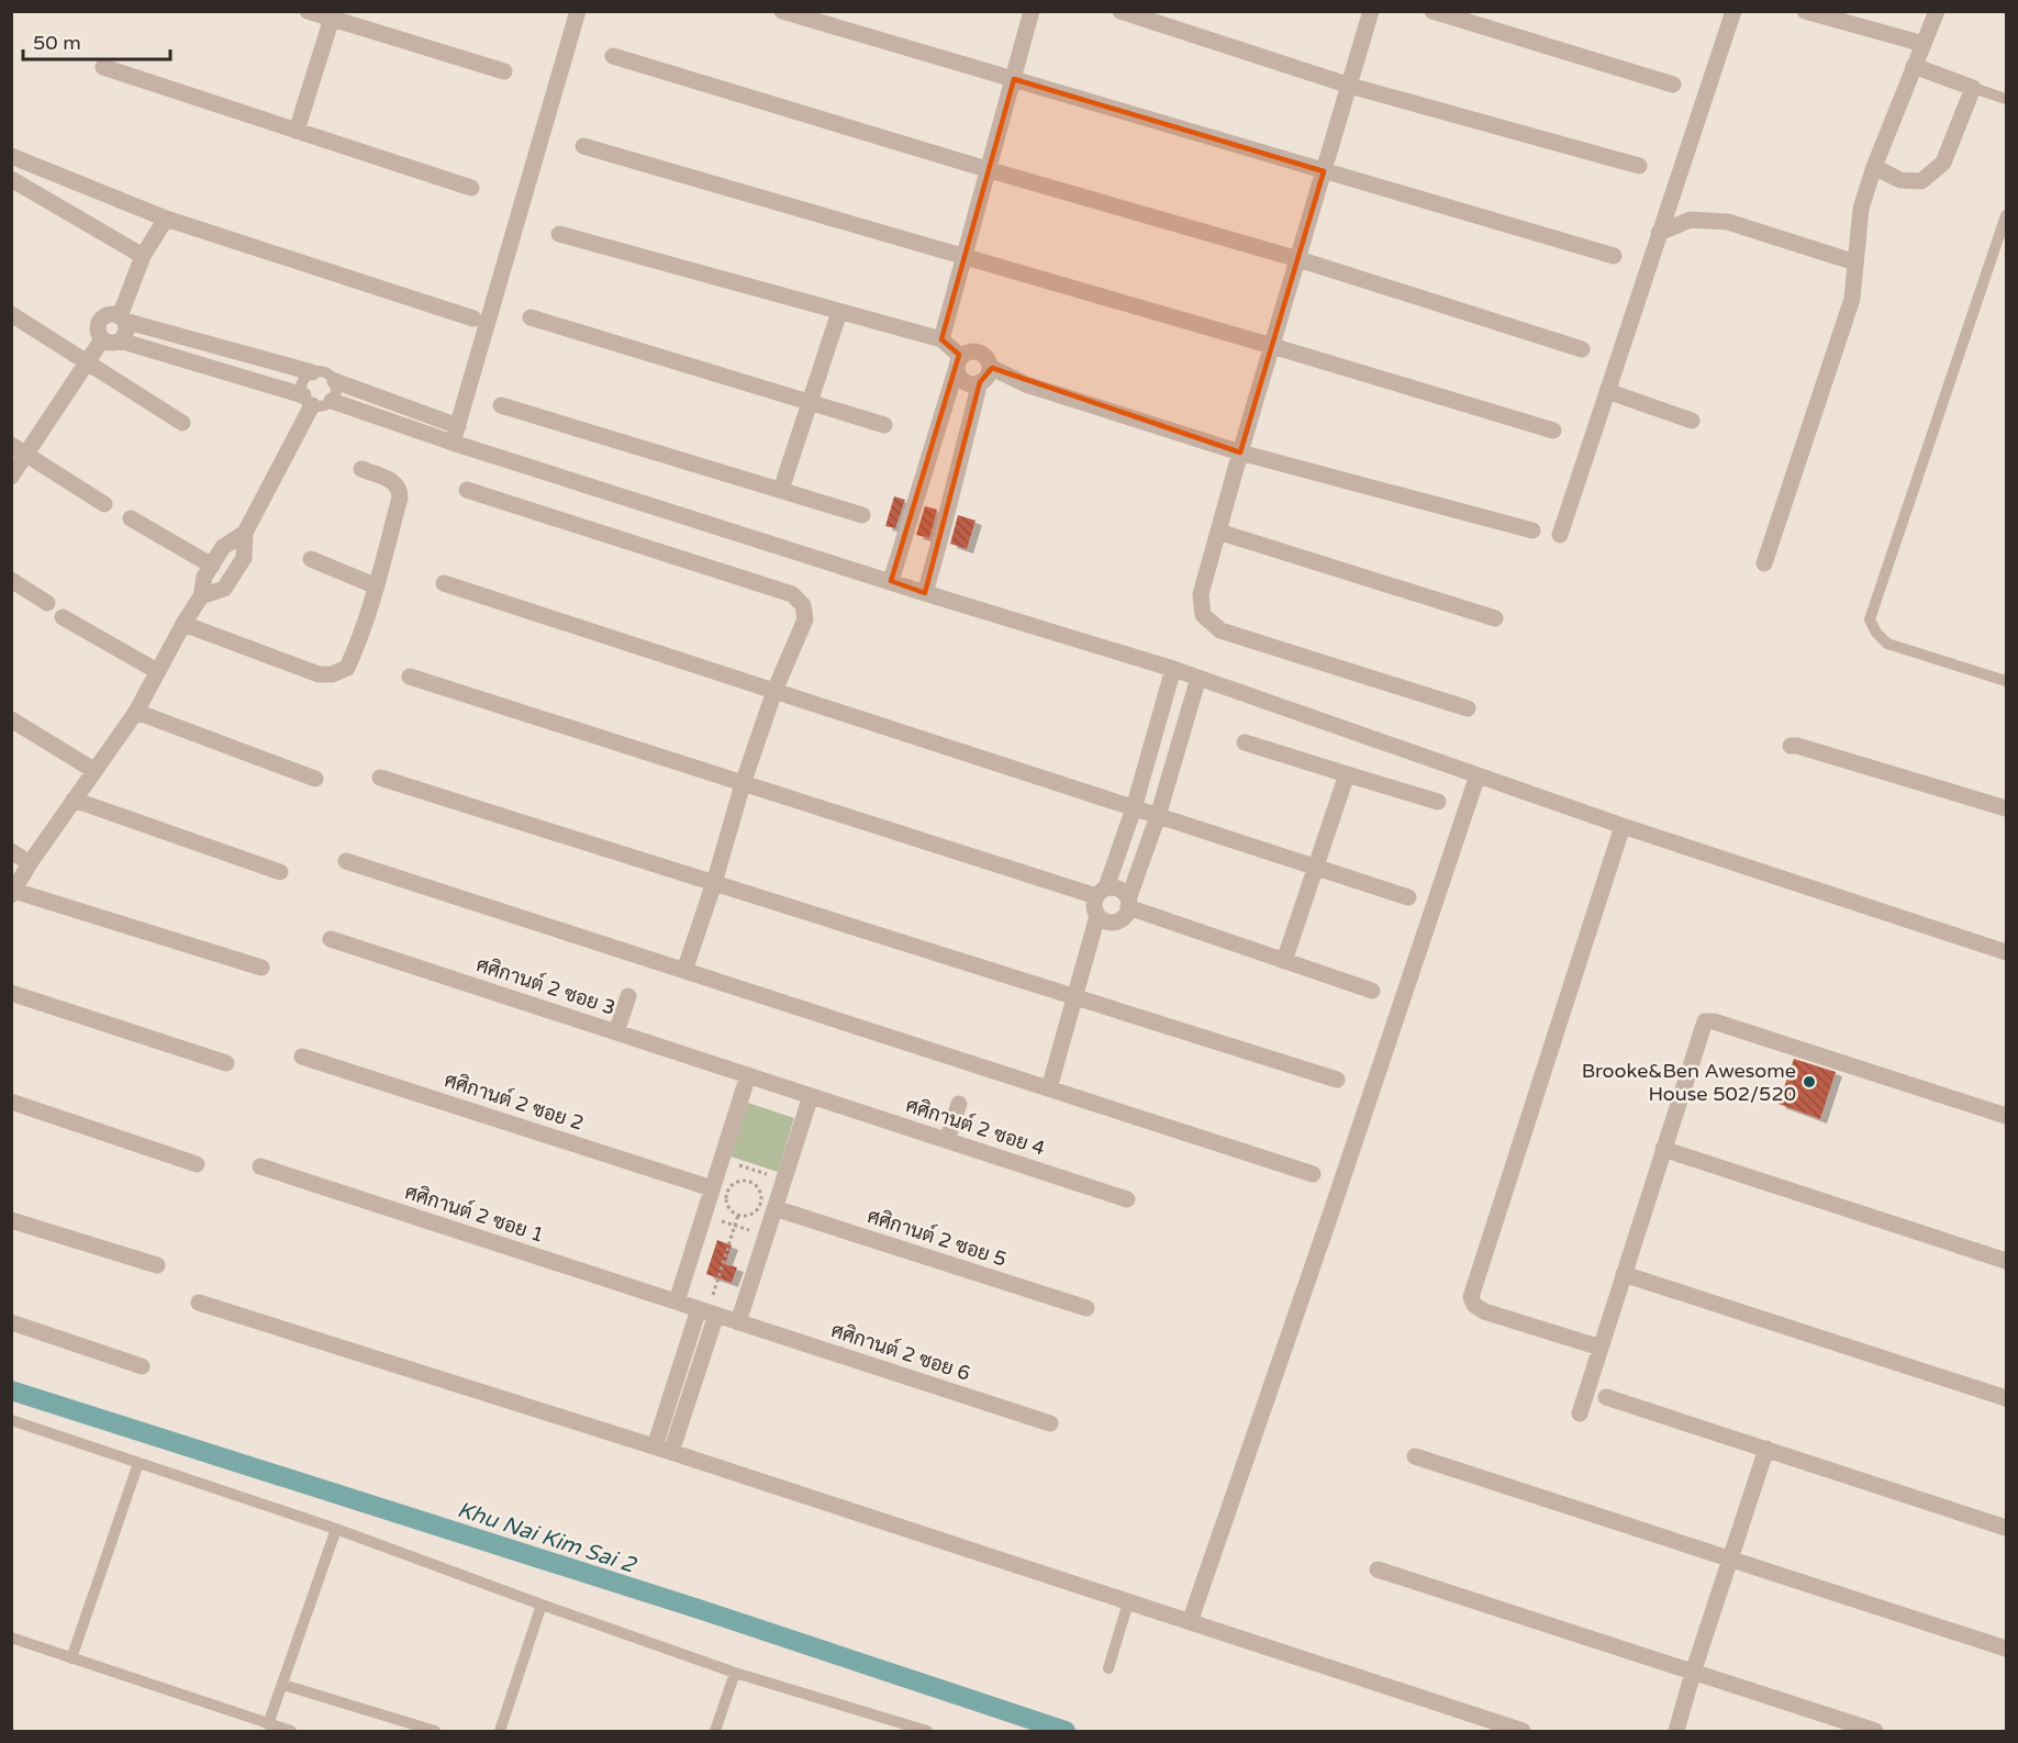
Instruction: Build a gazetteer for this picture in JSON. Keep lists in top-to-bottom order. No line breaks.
{"streets":{"street":["ศศิกานต์ 2 ซอย 3","ศศิกานต์ 2 ซอย 2","ศศิกานต์ 2 ซอย 4","ศศิกานต์ 2 ซอย 1","ศศิกานต์ 2 ซอย 5","ศศิกานต์ 2 ซอย 6"]},"crossings":[["ศศิกานต์ 2 ซอย 3","ศศิกานต์ 2 ซอย 4"],["ศศิกานต์ 2 ซอย 1","ศศิกานต์ 2 ซอย 6"]],"water":["Khu Nai Kim Sai 2"],"places":["Brooke&Ben Awesome House 502/520"],"scale_bar":"50 m"}
